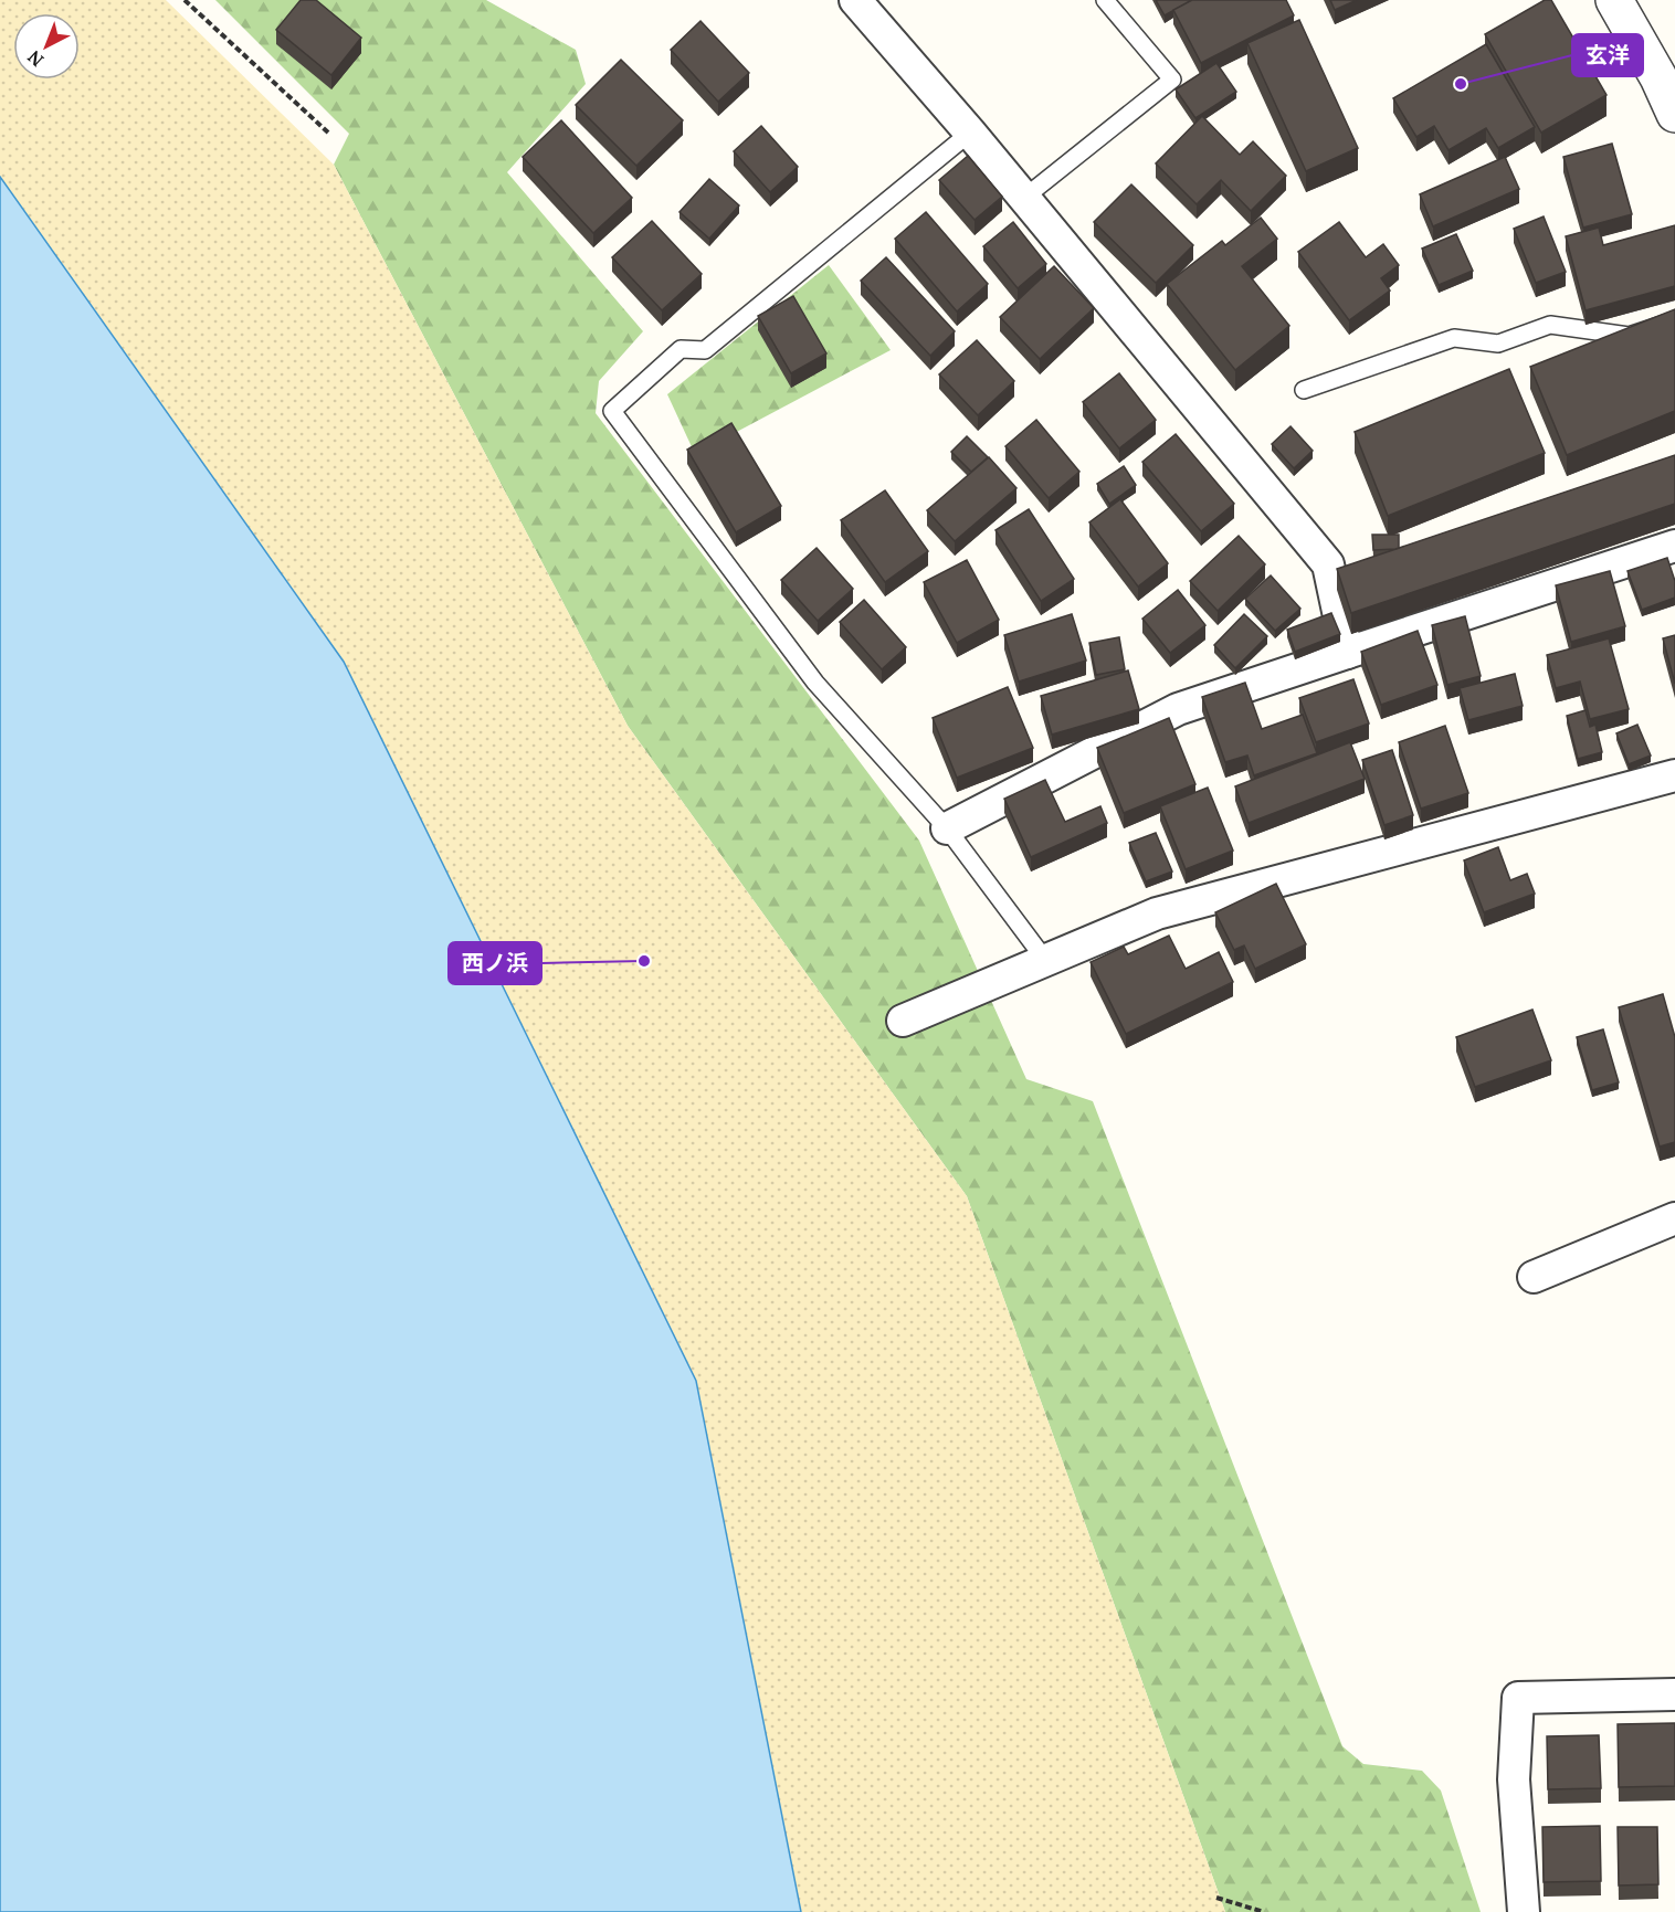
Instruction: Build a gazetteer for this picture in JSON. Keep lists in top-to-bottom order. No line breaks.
{"places":["玄洋","西ノ浜"],"north":"bottom left"}
